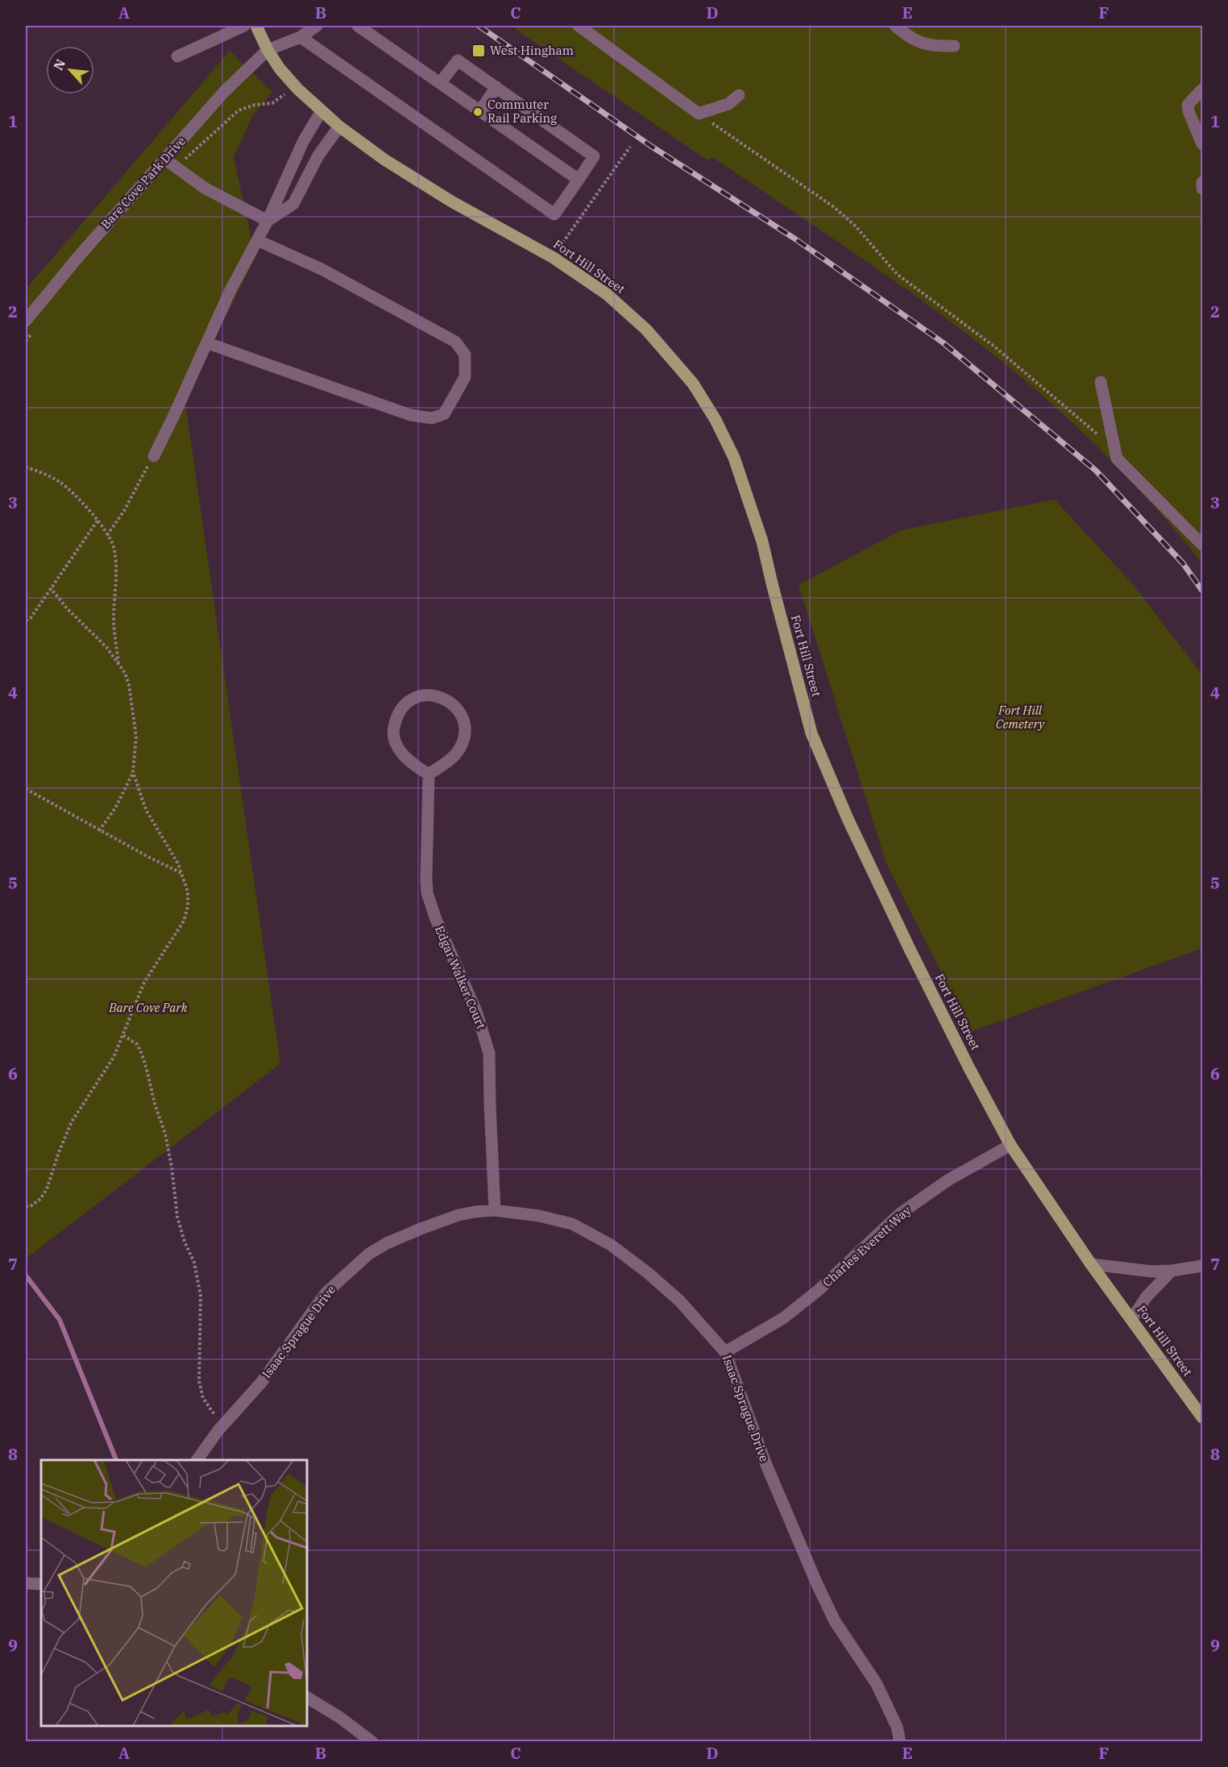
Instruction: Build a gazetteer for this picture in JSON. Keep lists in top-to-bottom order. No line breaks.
{"streets":{"main road":["Fort Hill Street"],"street":["Bare Cove Park Drive","Edgar Walker Court","Charles Everett Way","Isaac Sprague Drive"]},"crossings":[["Bare Cove Park Drive","Fort Hill Street"],["Fort Hill Street","Charles Everett Way"],["Edgar Walker Court","Isaac Sprague Drive"],["Charles Everett Way","Isaac Sprague Drive"]],"parks":["Fort Hill Cemetery","Bare Cove Park"],"places":{"transit":["West Hingham"],"other":["Commuter Rail Parking"]},"north":"top left","grid":{"columns":["A","B","C","D","E","F"],"rows":["1","2","3","4","5","6","7","8","9"]}}
